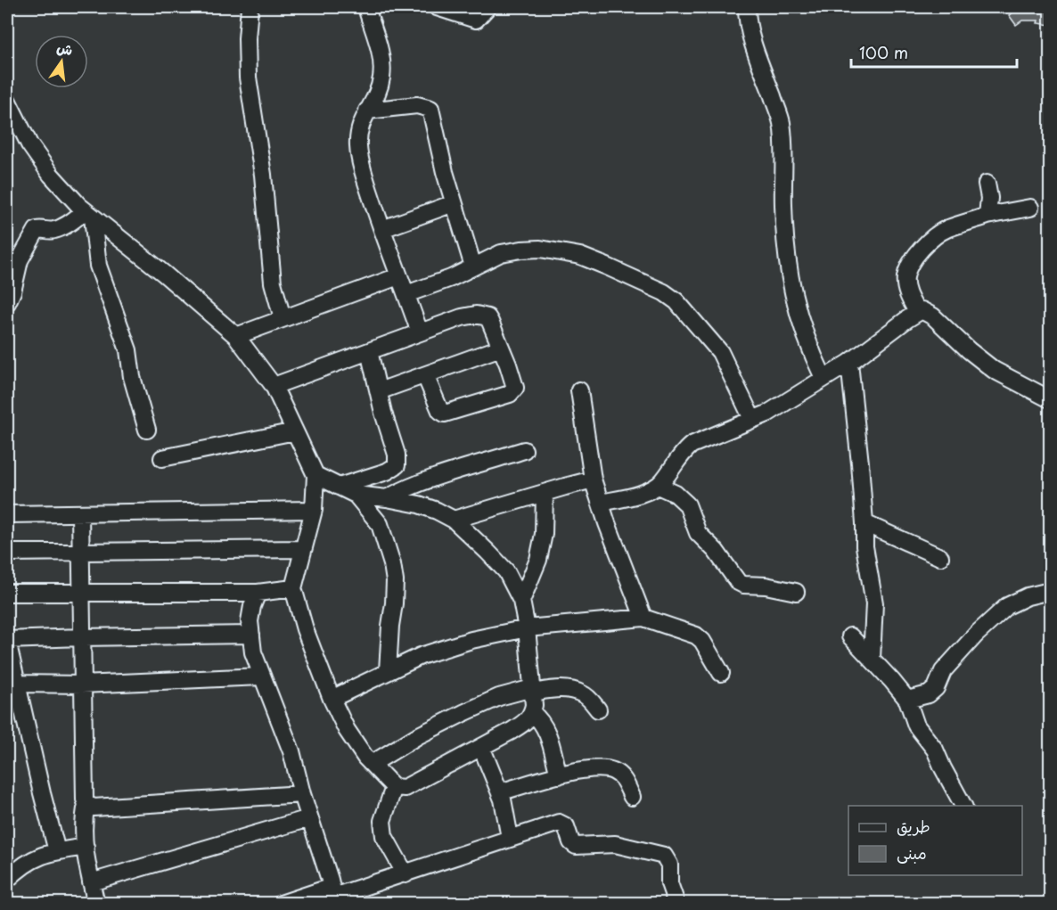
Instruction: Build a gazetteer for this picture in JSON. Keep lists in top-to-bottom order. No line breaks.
{"legend":["طريق","مبنى"],"scale_bar":"100 m","north":"top"}
